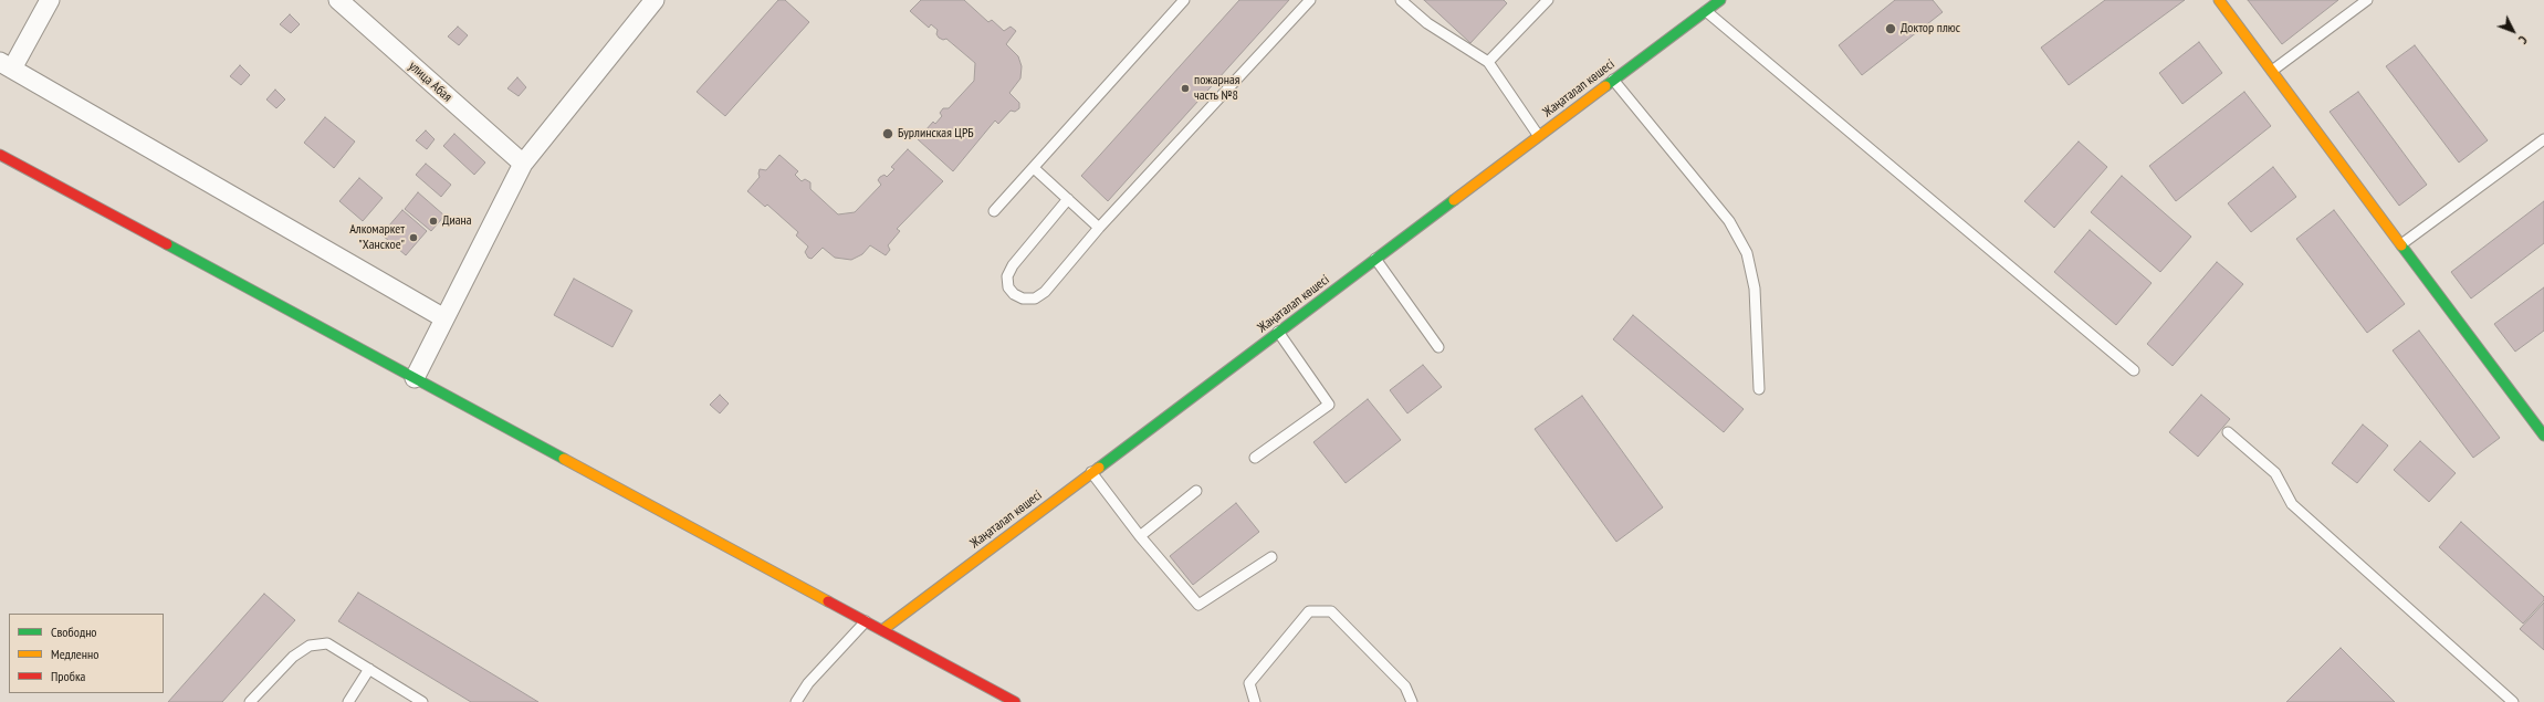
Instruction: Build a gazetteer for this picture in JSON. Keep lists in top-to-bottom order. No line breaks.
{"streets":{"main road":["Жаңаталап көшесі"],"street":["улица Абая"]},"places":["Доктор плюс","пожарная часть №8","Бурлинская ЦРБ","Диана","Алкомаркет \"Ханское\""],"legend":["Свободно","Медленно","Пробка"],"north":"bottom right"}
